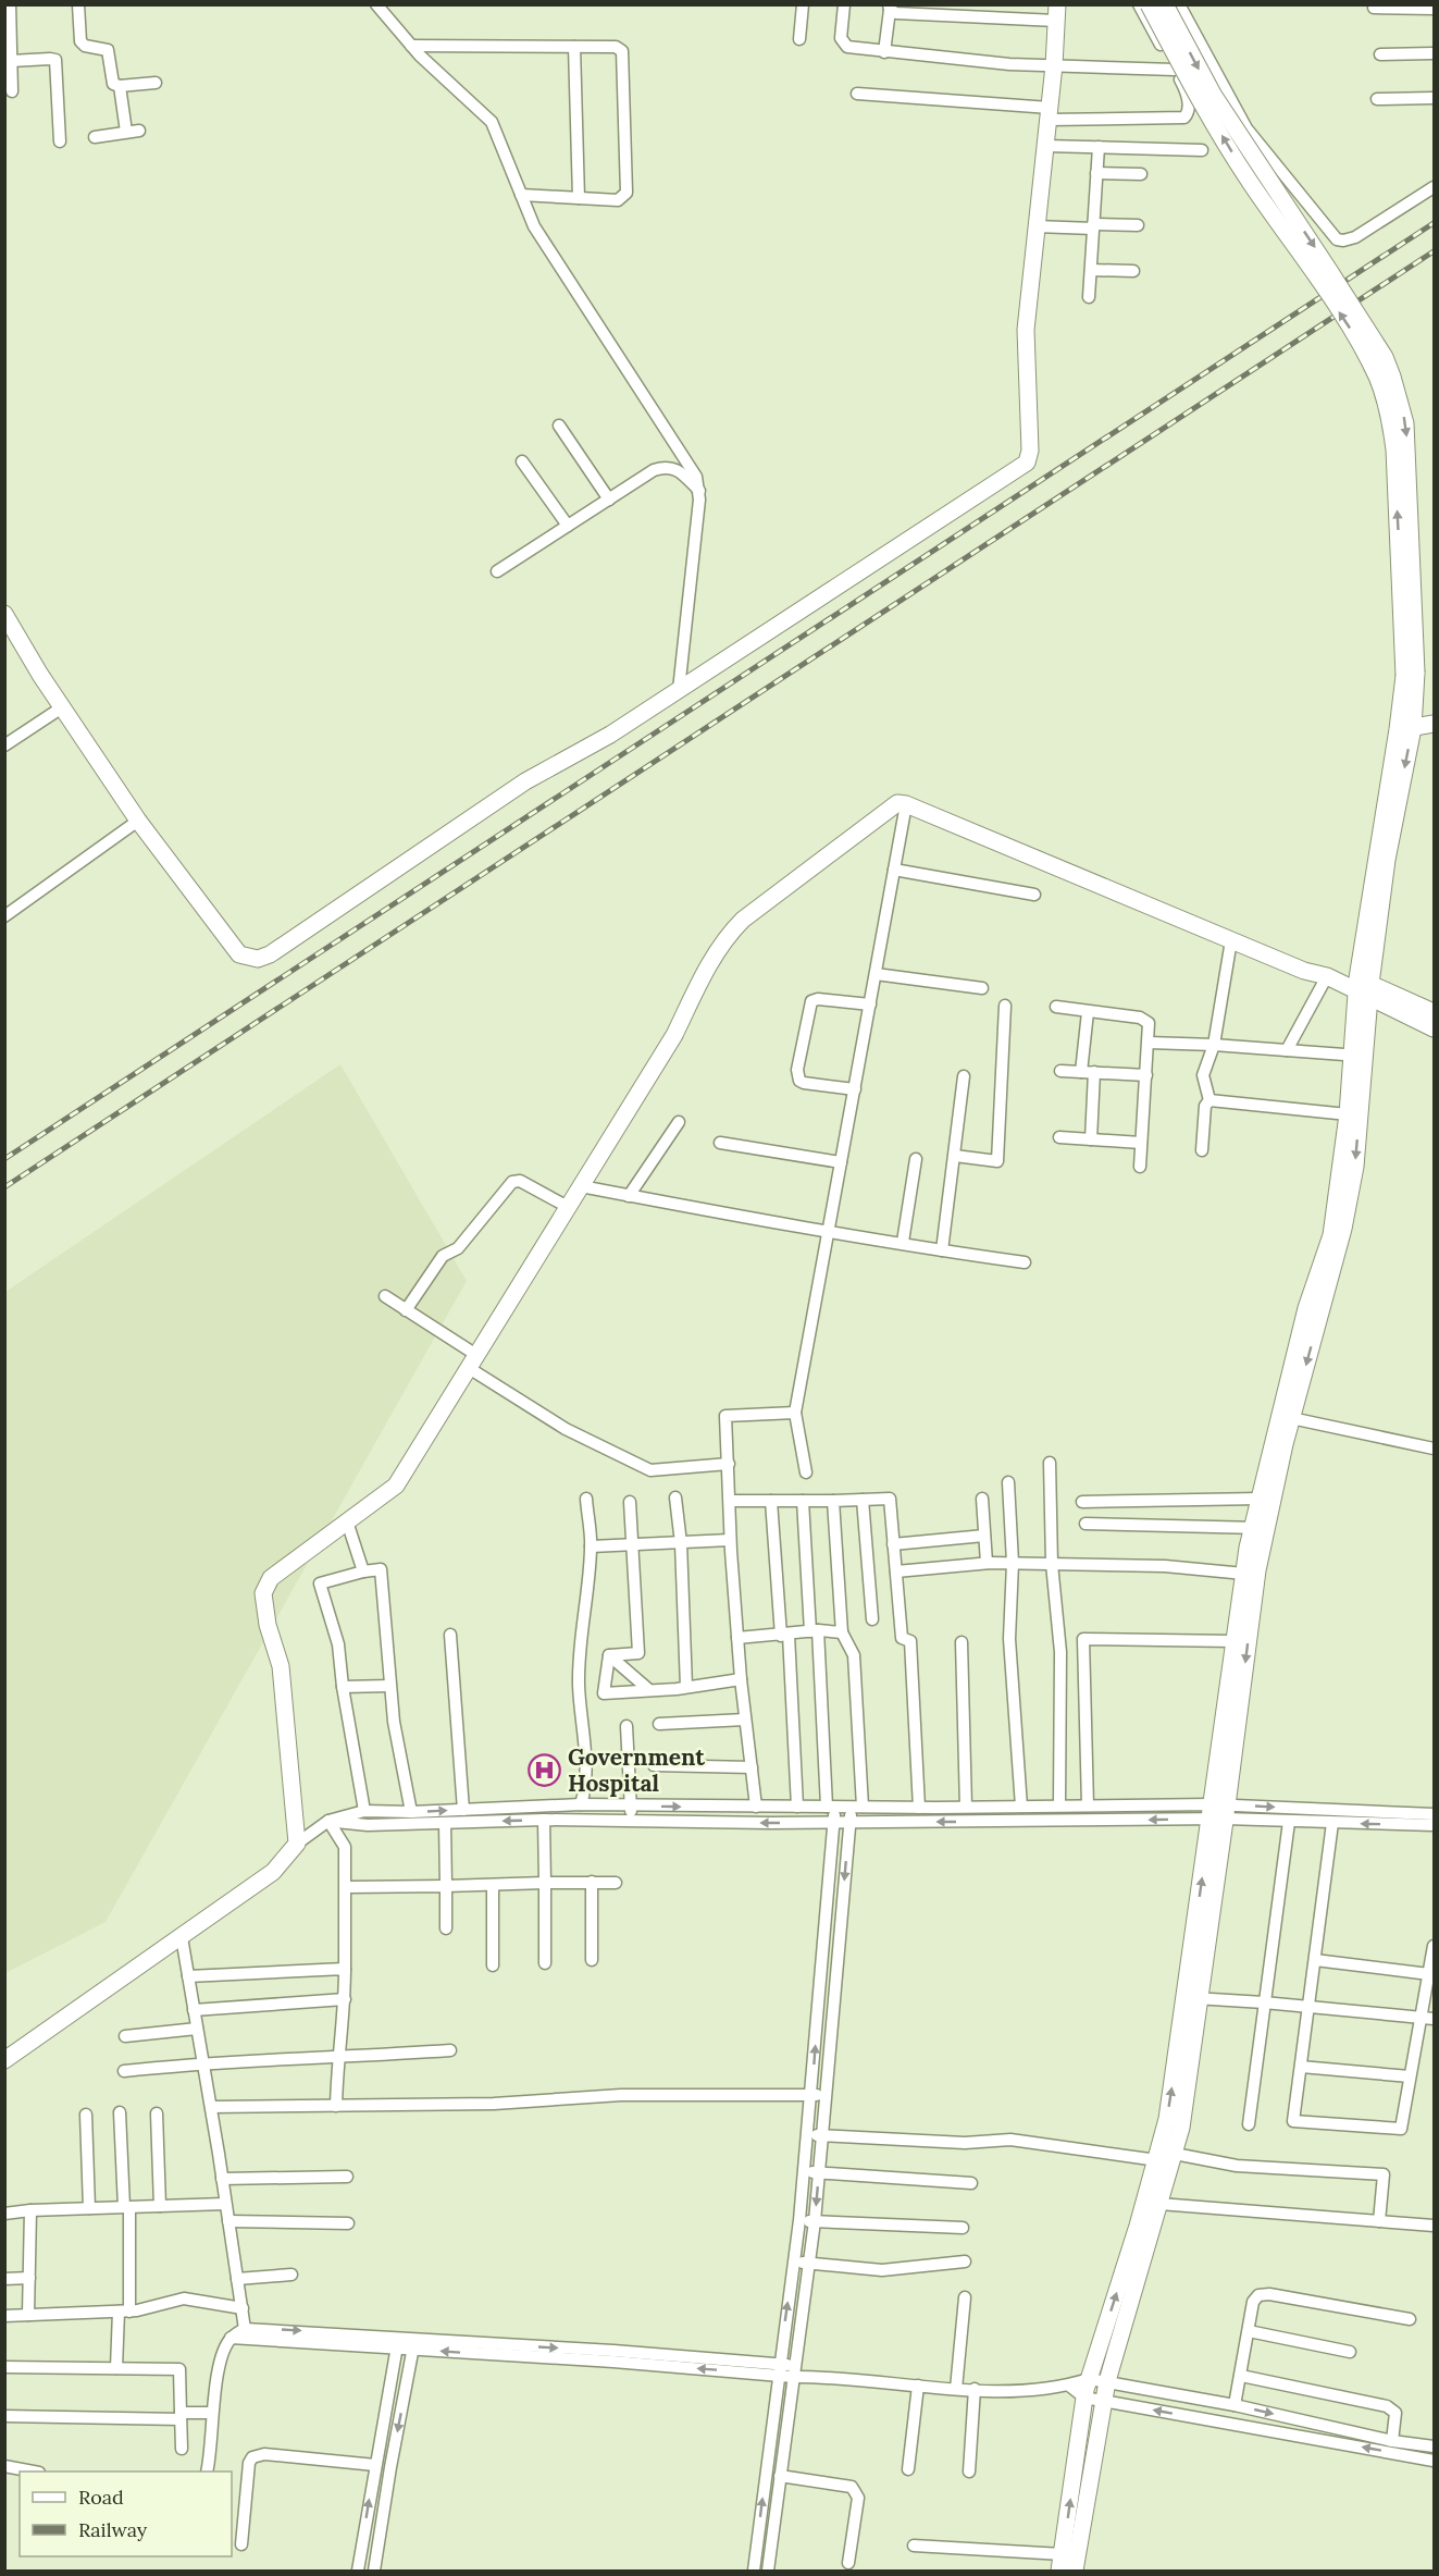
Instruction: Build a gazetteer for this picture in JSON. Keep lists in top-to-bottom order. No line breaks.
{"places":{"hospital":["Government Hospital"]},"legend":["Road","Railway"]}
